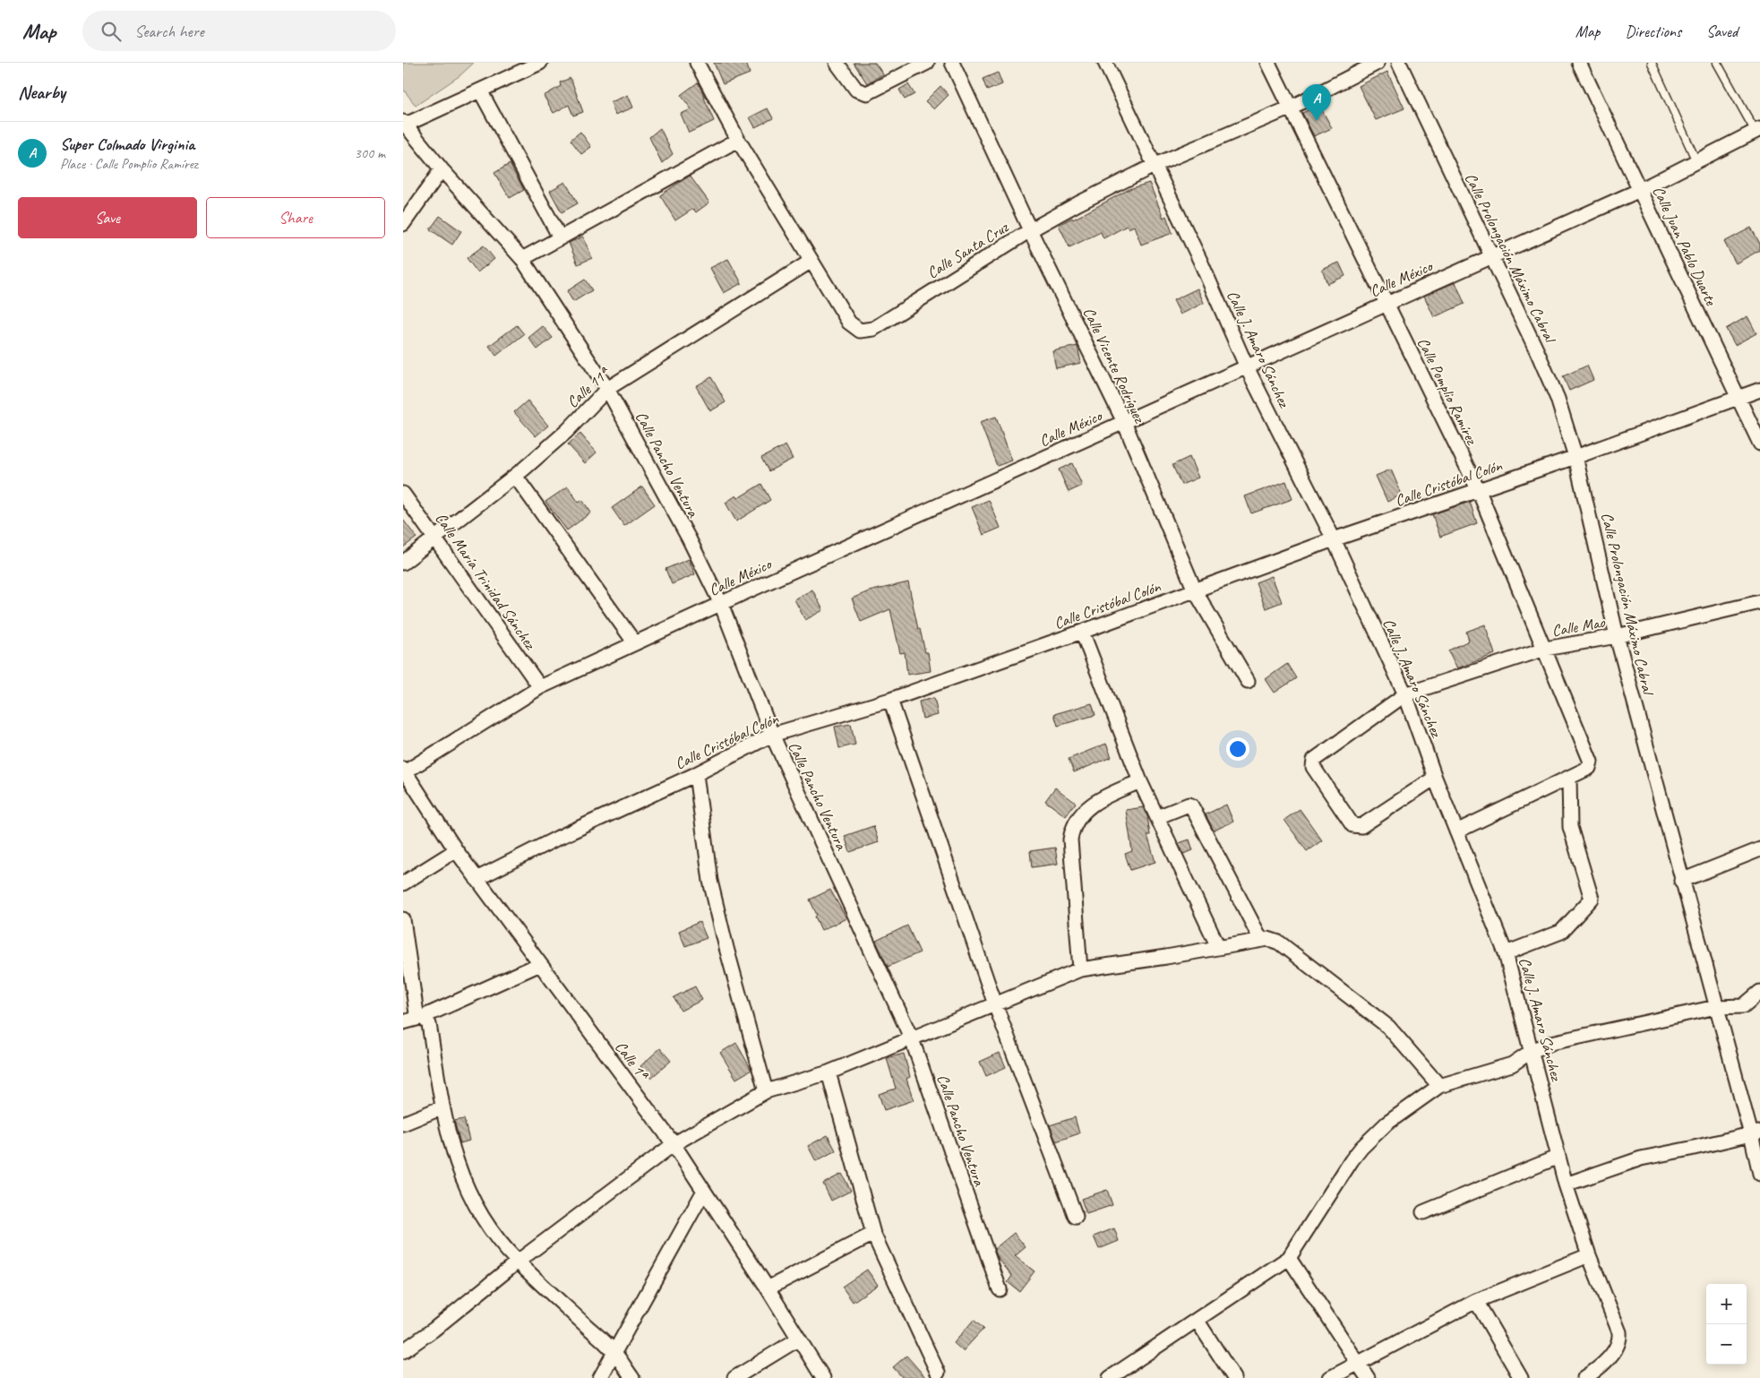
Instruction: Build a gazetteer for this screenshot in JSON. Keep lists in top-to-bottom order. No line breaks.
{"streets":{"street":["Calle Juan Pablo Duarte","Calle Santa Cruz","Calle Prolongación Máximo Cabral","Calle México","Calle J. Amaro Sánchez","Calle Vicente Rodríguez","Calle 11ª","Calle Pomplio Ramírez","Calle Pancho Ventura","Calle Cristóbal Colón","Calle María Trinidad Sánchez","Calle Mao","Calle 1ª"]},"crossings":[["Calle Juan Pablo Duarte","Calle México"],["Calle Juan Pablo Duarte","Calle Cristóbal Colón"],["Calle Santa Cruz","Calle J. Amaro Sánchez"],["Calle Santa Cruz","Calle Vicente Rodríguez"],["Calle Santa Cruz","Calle 11ª"],["Calle Santa Cruz","Calle Pomplio Ramírez"],["Calle Prolongación Máximo Cabral","Calle México"],["Calle Prolongación Máximo Cabral","Calle Cristóbal Colón"],["Calle Prolongación Máximo Cabral","Calle Mao"],["Calle México","Calle J. Amaro Sánchez"],["Calle México","Calle Vicente Rodríguez"],["Calle México","Calle Pomplio Ramírez"],["Calle México","Calle Pancho Ventura"],["Calle México","Calle María Trinidad Sánchez"],["Calle México","Calle 1ª"],["Calle J. Amaro Sánchez","Calle Cristóbal Colón"],["Calle J. Amaro Sánchez","Calle Mao"],["Calle Vicente Rodríguez","Calle Cristóbal Colón"],["Calle 11ª","Calle Pancho Ventura"],["Calle 11ª","Calle María Trinidad Sánchez"],["Calle Pomplio Ramírez","Calle Cristóbal Colón"],["Calle Pomplio Ramírez","Calle Mao"],["Calle Pancho Ventura","Calle Cristóbal Colón"],["Calle Cristóbal Colón","Calle 1ª"]],"page":{"header":"Map","search":"Search here","nav":["Map","Directions","Saved"],"heading":"Nearby","pins":"A","list":[{"mark":"A","name":"Super Colmado Virginia","note":"Place · Calle Pomplio Ramírez","value":"300 m"}],"buttons":["Save","Share"],"map_buttons":["+","−"]}}
